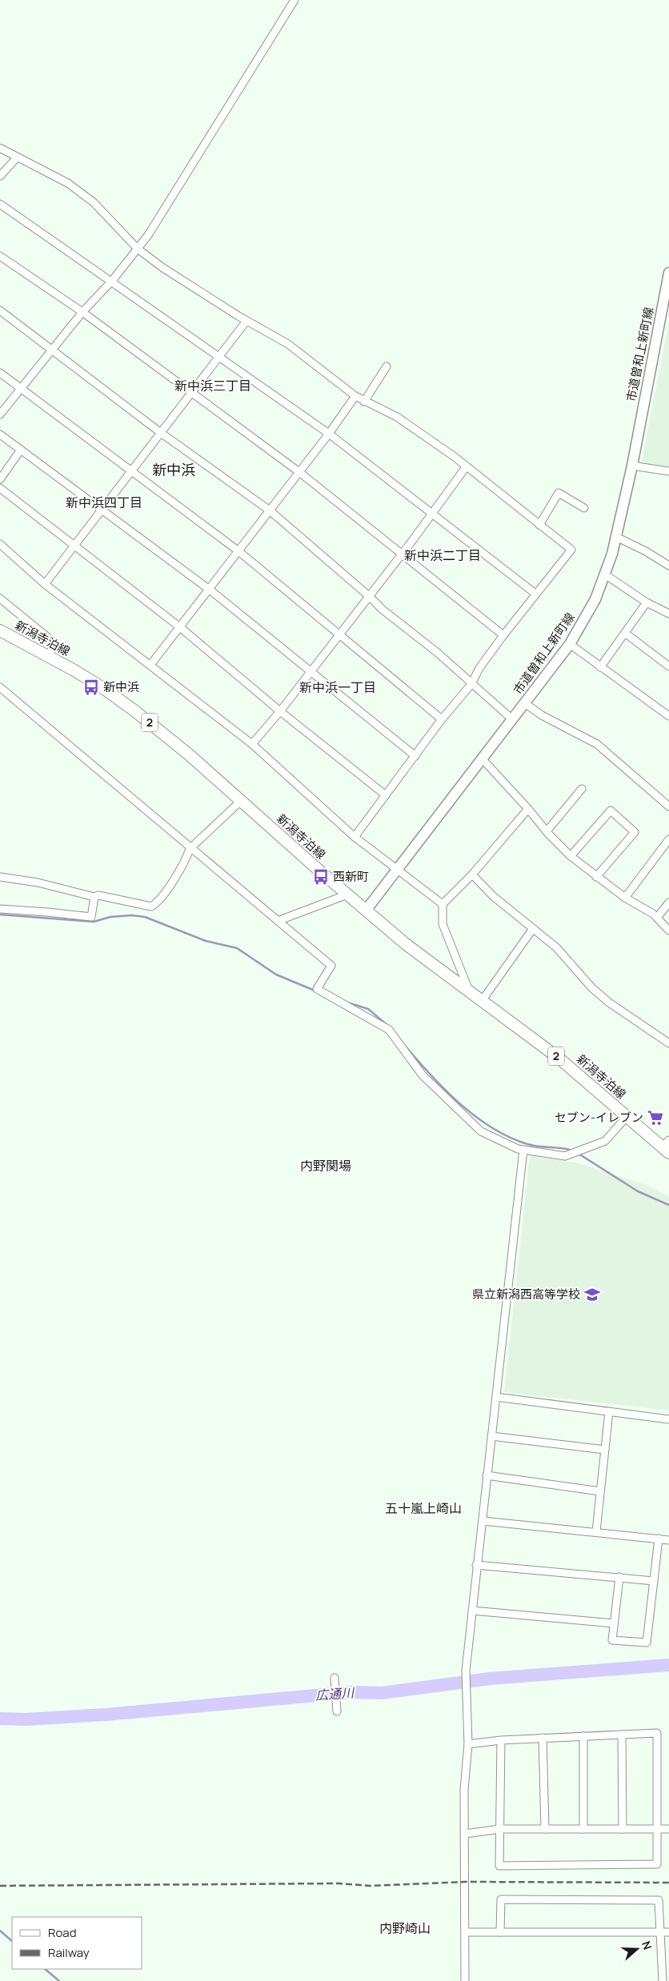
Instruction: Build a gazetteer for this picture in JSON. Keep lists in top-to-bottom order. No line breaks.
{"streets":{"main road":["新潟寺泊線","2"],"street":["市道曽和上新町線"]},"crossings":[["市道曽和上新町線","新潟寺泊線"]],"districts":["新中浜三丁目","新中浜","新中浜四丁目","新中浜二丁目","新中浜一丁目","内野関場","五十嵐上崎山","内野崎山"],"water":["広通川"],"places":{"bus stop":["新中浜","西新町"],"supermarket":["セブン-イレブン"],"school or university":["県立新潟西高等学校"]},"legend":["Road","Railway"],"north":"right"}
